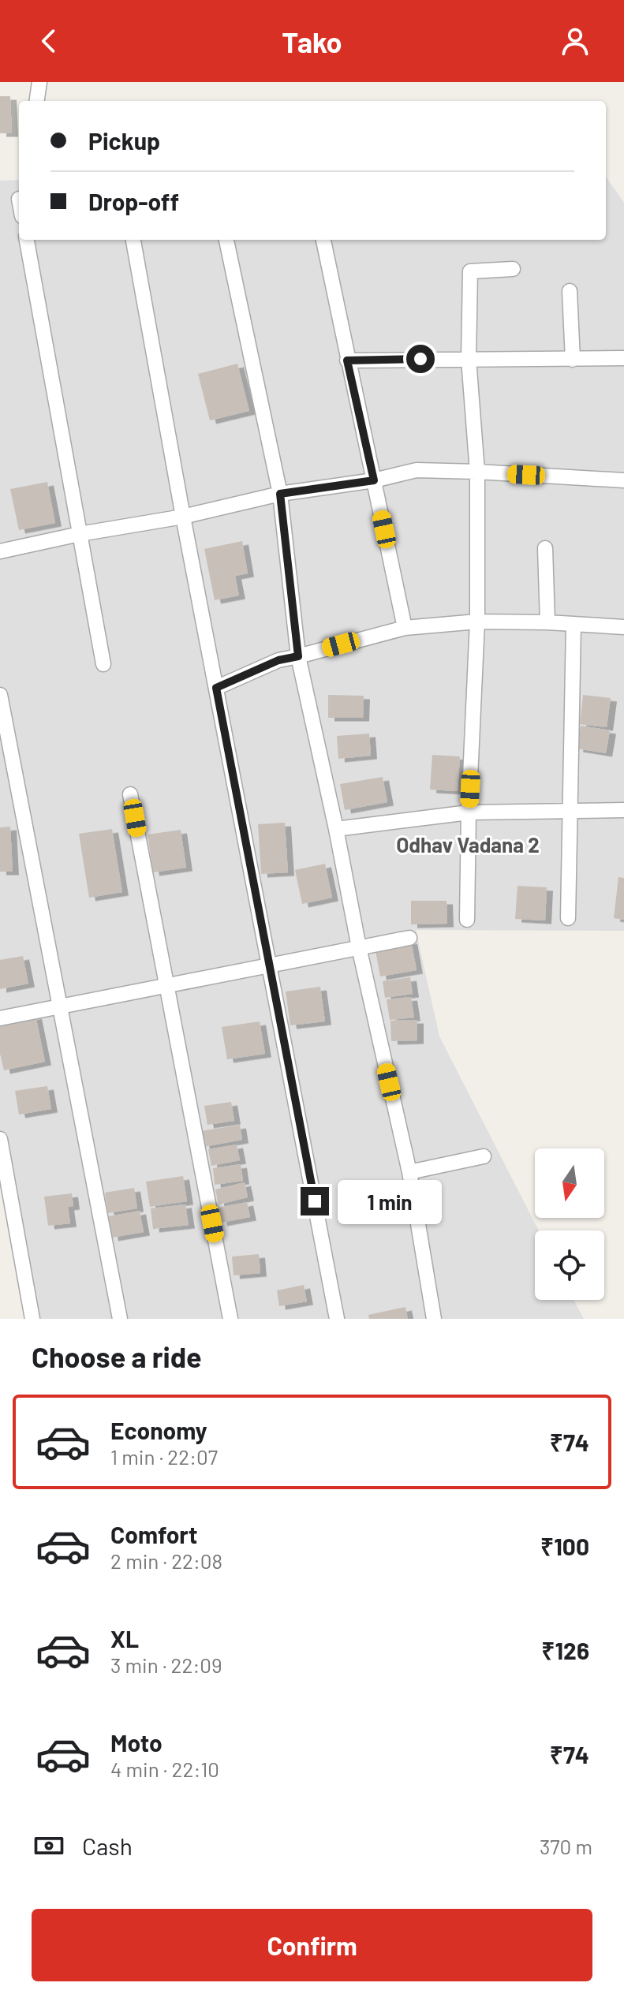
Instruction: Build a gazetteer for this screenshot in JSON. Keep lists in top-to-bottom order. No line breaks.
{"districts":["Odhav Vadana 2"],"north":"bottom","page":{"header":"Tako","banner":["Pickup","Drop-off"],"bubble":"1 min","heading":"Choose a ride","list":[{"name":"Economy","note":"1 min · 22:07","value":"₹74"},{"name":"Comfort","note":"2 min · 22:08","value":"₹100"},{"name":"XL","note":"3 min · 22:09","value":"₹126"},{"name":"Moto","note":"4 min · 22:10","value":"₹74"}],"pay":["Cash","370 m"],"buttons":"Confirm"}}
